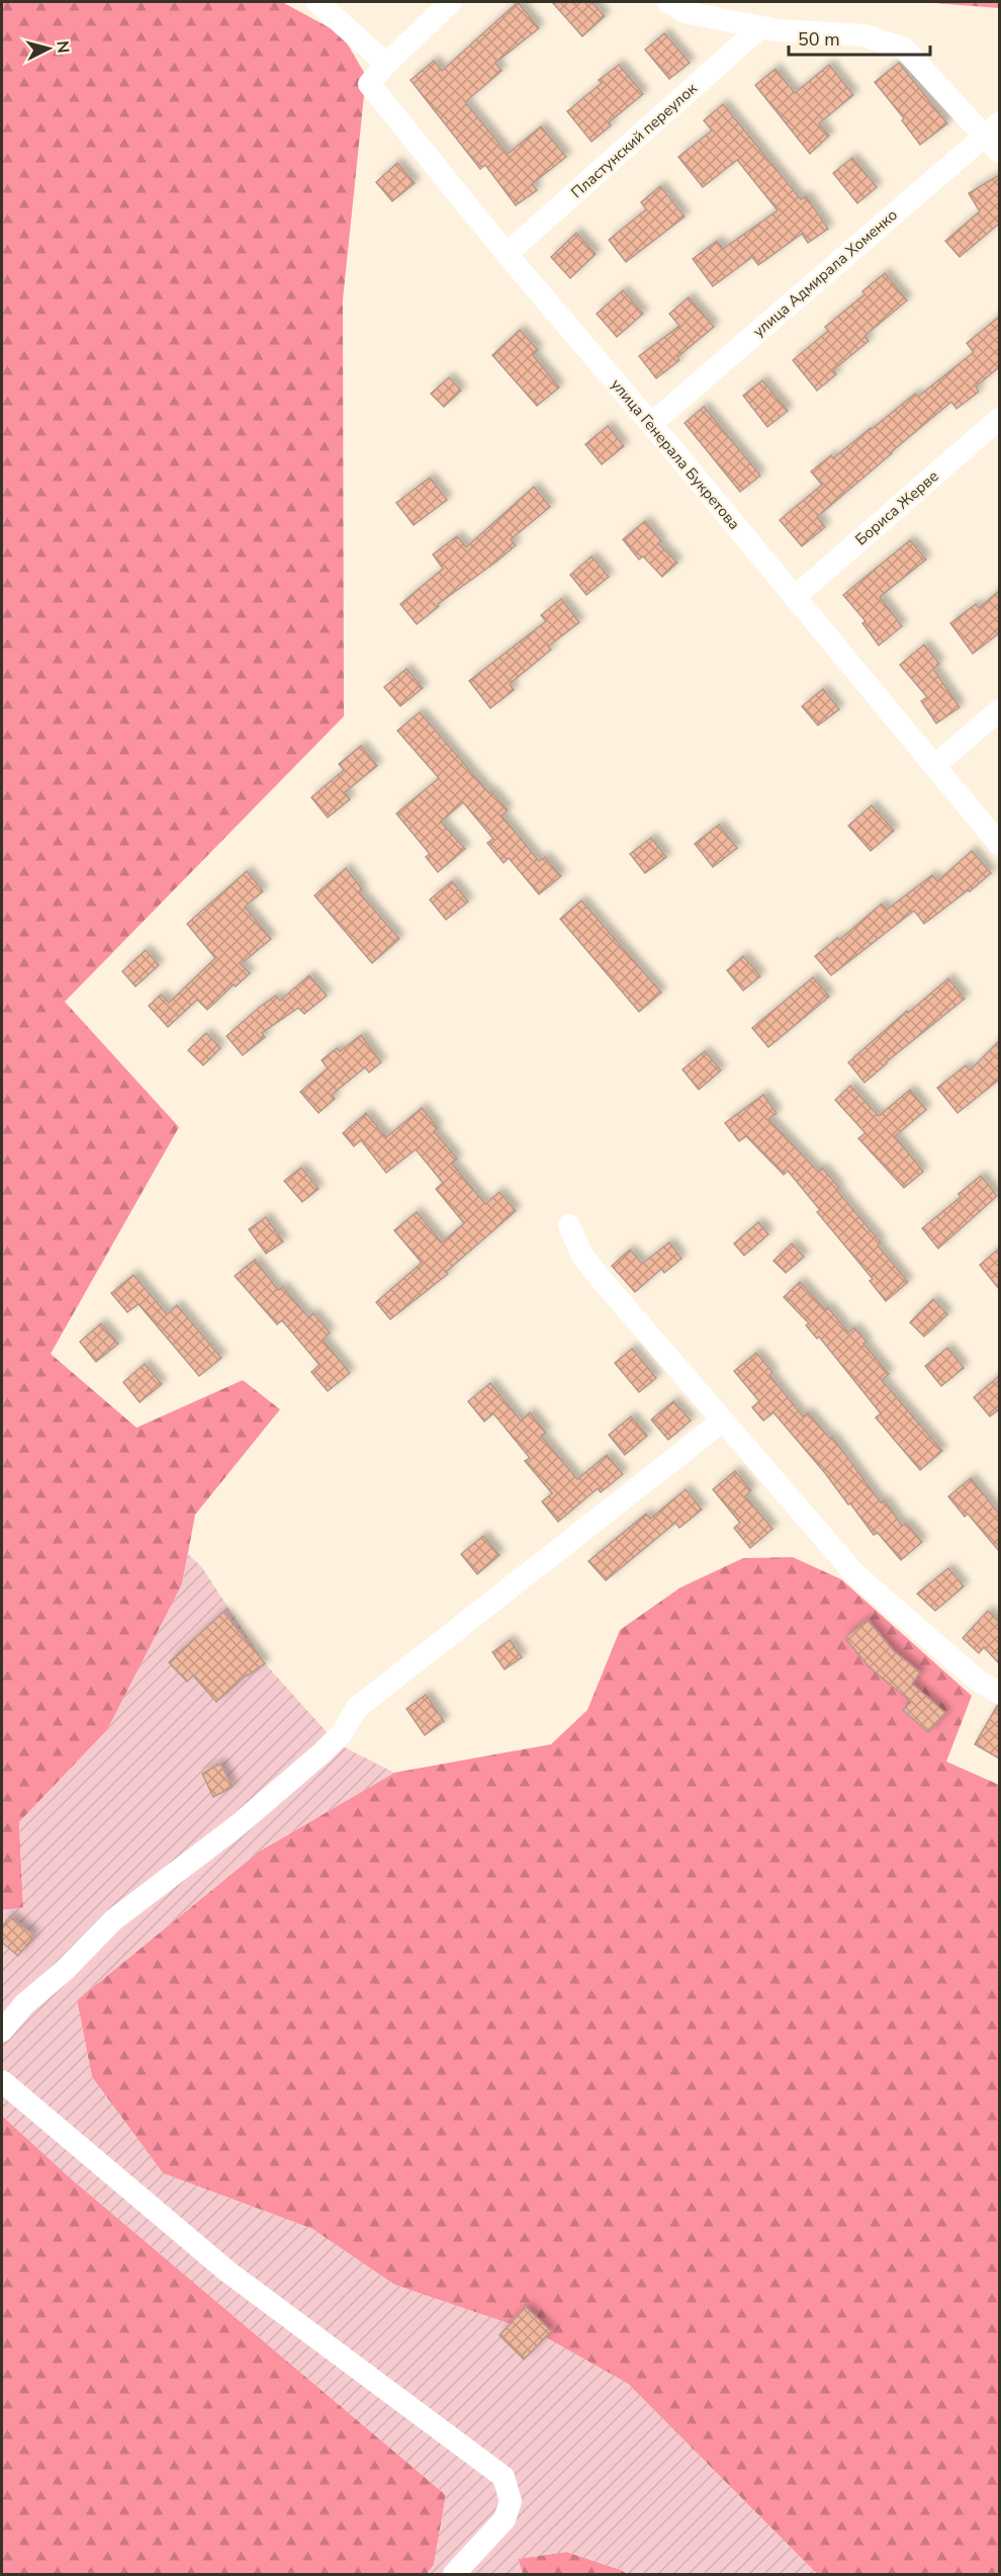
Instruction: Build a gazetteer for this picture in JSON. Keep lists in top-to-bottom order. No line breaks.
{"streets":{"street":["Пластунский переулок","улица Адмирала Хоменко","улица Генерала Букретова","Бориса Жерве"]},"crossings":[["Пластунский переулок","улица Генерала Букретова"],["улица Адмирала Хоменко","улица Генерала Букретова"],["улица Генерала Букретова","Бориса Жерве"]],"scale_bar":"50 m","north":"right"}
